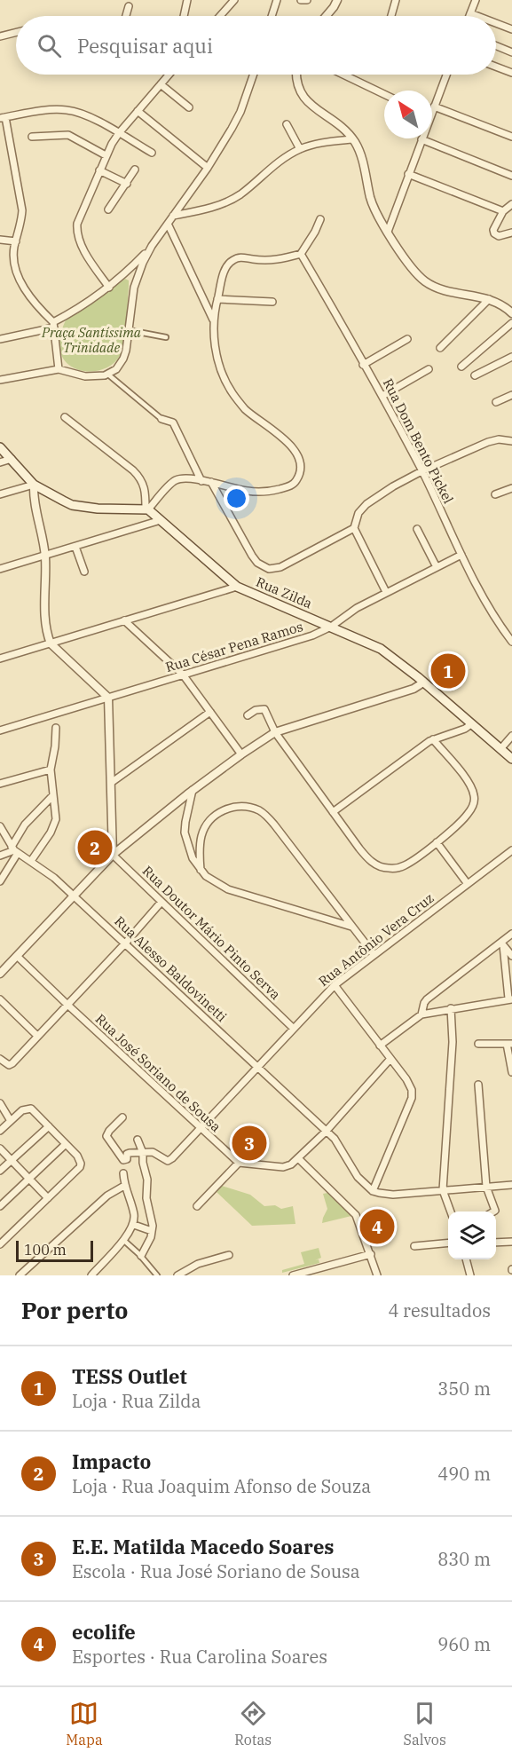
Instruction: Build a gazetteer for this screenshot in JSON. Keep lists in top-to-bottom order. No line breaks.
{"streets":{"main road":["Rua Zilda"],"street":["Rua Dom Bento Pickel","Rua César Pena Ramos","Rua Doutor Mário Pinto Serva","Rua Antônio Vera Cruz","Rua Alesso Baldovinetti","Rua José Soriano de Sousa"]},"crossings":[["Rua Dom Bento Pickel","Rua César Pena Ramos"],["Rua Zilda","Rua César Pena Ramos"],["Rua Doutor Mário Pinto Serva","Rua Antônio Vera Cruz"],["Rua Antônio Vera Cruz","Rua Alesso Baldovinetti"],["Rua Antônio Vera Cruz","Rua José Soriano de Sousa"]],"parks":["Praça Santíssima Trinidade"],"scale_bar":"100 m","north":"top left","page":{"search":"Pesquisar aqui","pins":["1","2","3","4"],"scale":"100 m","heading":["Por perto","4 resultados"],"list":[{"mark":"1","name":"TESS Outlet","note":"Loja · Rua Zilda","value":"350 m"},{"mark":"2","name":"Impacto","note":"Loja · Rua Joaquim Afonso de Souza","value":"490 m"},{"mark":"3","name":"E.E. Matilda Macedo Soares","note":"Escola · Rua José Soriano de Sousa","value":"830 m"},{"mark":"4","name":"ecolife","note":"Esportes · Rua Carolina Soares","value":"960 m"}],"nav":["Mapa","Rotas","Salvos"]}}
